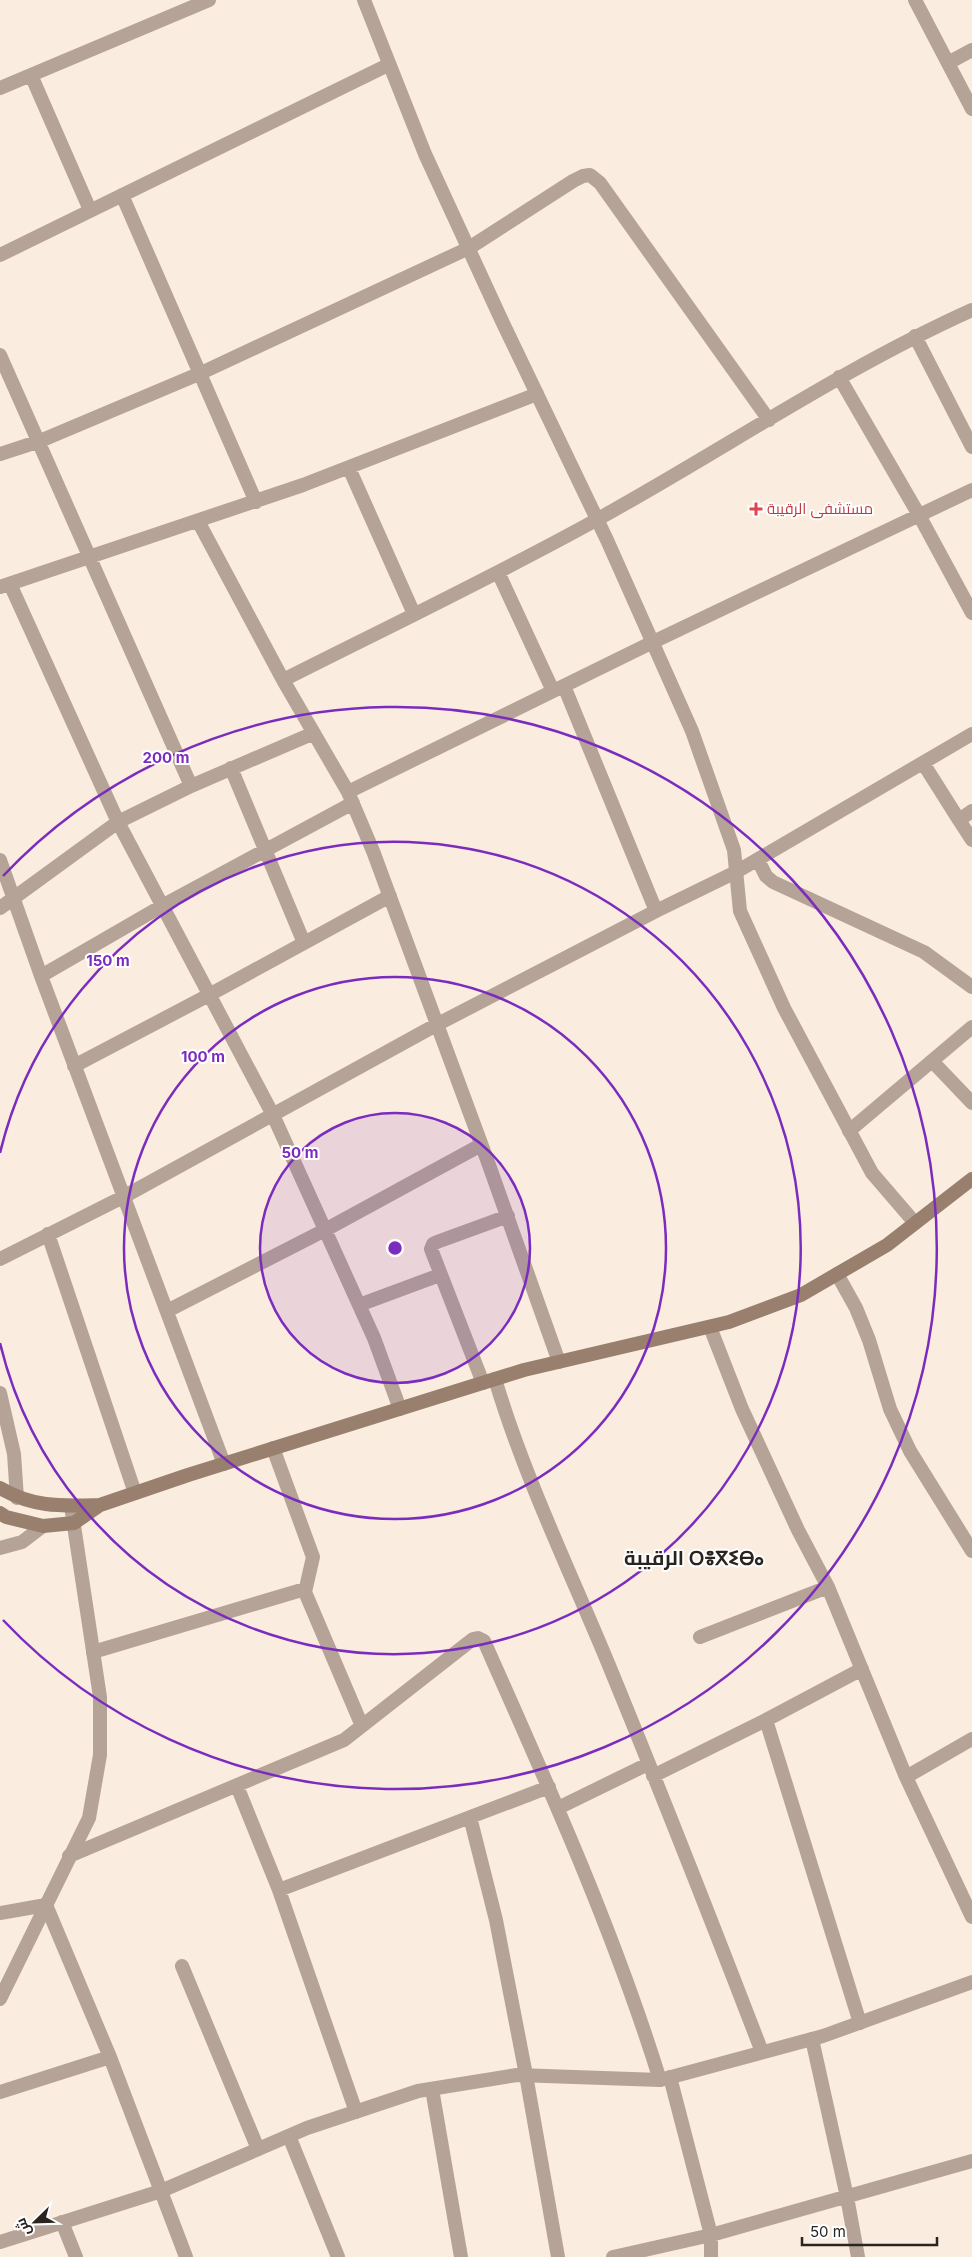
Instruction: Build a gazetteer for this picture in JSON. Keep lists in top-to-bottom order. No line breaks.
{"districts":["الرقيبة ⵔⴻⴳⵉⴱⴰ"],"places":{"health":["مستشفى الرقيبة"]},"scale_bar":"50 m","north":"bottom left","rings":["200 m","150 m","100 m","50 m"]}
